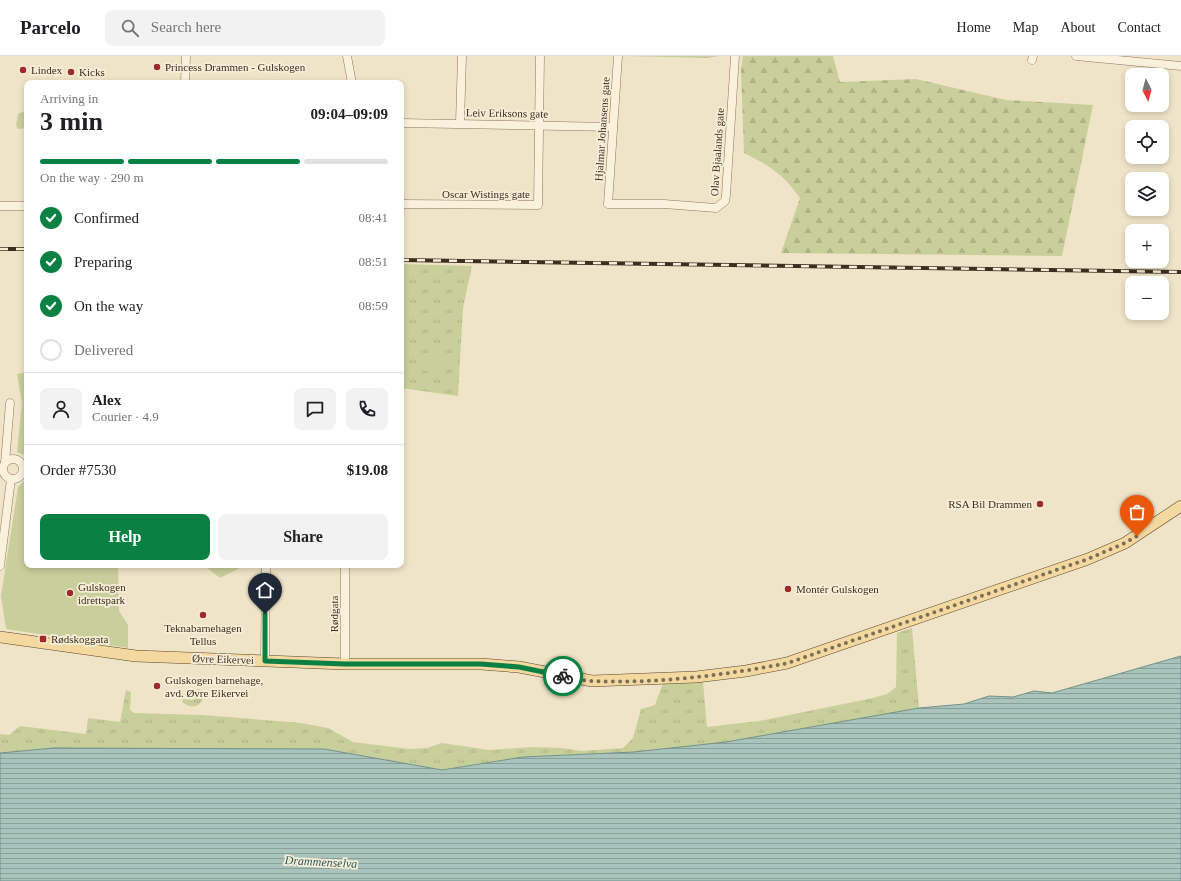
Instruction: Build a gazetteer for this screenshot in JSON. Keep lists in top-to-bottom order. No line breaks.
{"streets":{"main road":["Øvre Eikervei"],"street":["Leiv Eriksons gate","Hjalmar Johansens gate","Olav Bjaalands gate","Oscar Wistings gate","Rødgata"]},"crossings":[["Leiv Eriksons gate","Hjalmar Johansens gate"],["Leiv Eriksons gate","Oscar Wistings gate"],["Hjalmar Johansens gate","Olav Bjaalands gate"],["Rødgata","Øvre Eikervei"]],"water":["Drammenselva"],"places":{"other":["Princess Drammen - Gulskogen","Lindex","Kicks","RSA Bil Drammen","Montér Gulskogen","Gulskogen idrettspark","Teknabarnehagen Tellus","Gulskogen barnehage, avd. Øvre Eikervei"],"transit":["Rødskoggata"]},"north":"bottom","page":{"header":"Parcelo","search":"Search here","nav":["Home","Map","About","Contact"],"map_buttons":["+","−"],"heading":["3 min","Arriving in","09:04–09:09"],"panel":["Alex","Courier · 4.9","Order #7530","$19.08"],"bar":"On the way · 290 m","list":[["Confirmed","08:41"],["Preparing","08:51"],["On the way","08:59"],"Delivered"],"buttons":["Help","Share"]}}
